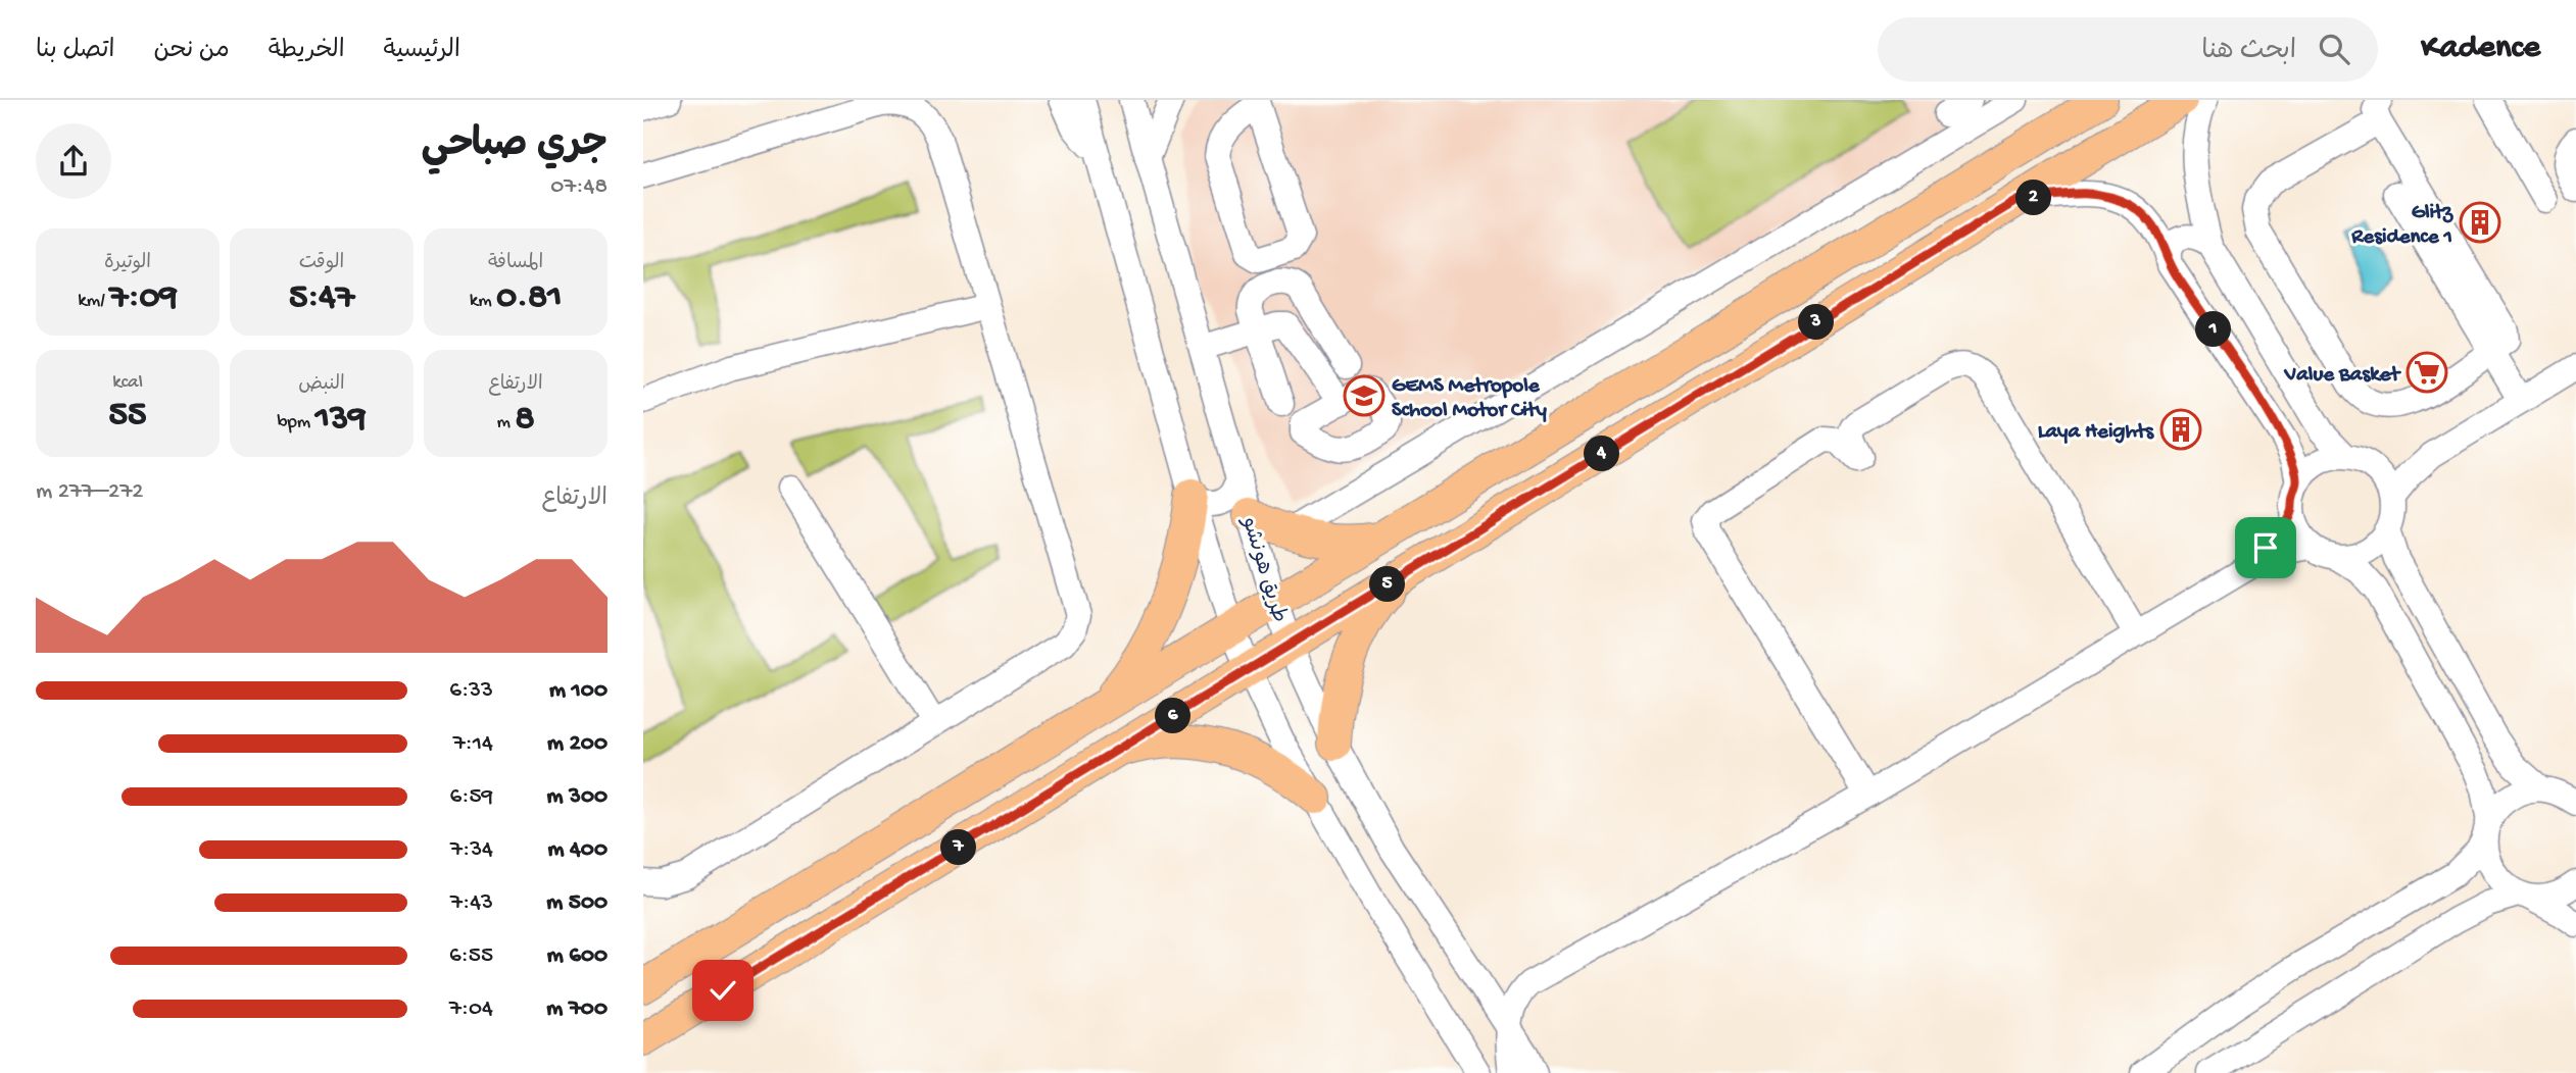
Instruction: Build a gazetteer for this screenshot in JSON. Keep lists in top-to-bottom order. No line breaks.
{"streets":{"street":["طريق هونشو"]},"places":{"building":["Glitz Residence 1","Laya Heights"],"supermarket":["Value Basket"],"school or university":["GEMS Metropole School Motor City"]},"page":{"header":"Kadence","search":"ابحث هنا","nav":["الرئيسية","الخريطة","من نحن","اتصل بنا"],"heading":["جري صباحي","07:48"],"pins":["2","3","1","4","5","6","7"],"stats":[["المسافة","0.81 km"],["الوقت","5:47"],["الوتيرة","7:09 /km"],["الارتفاع","8 m"],["النبض","139 bpm"],["kcal","55"]],"chart":["الارتفاع","272–277 m"],"list":[{"name":"100 m","note":"6:33"},{"name":"200 m","note":"7:14"},{"name":"300 m","note":"6:59"},{"name":"400 m","note":"7:34"},{"name":"500 m","note":"7:43"},{"name":"600 m","note":"6:55"},{"name":"700 m","note":"7:04"}]}}
